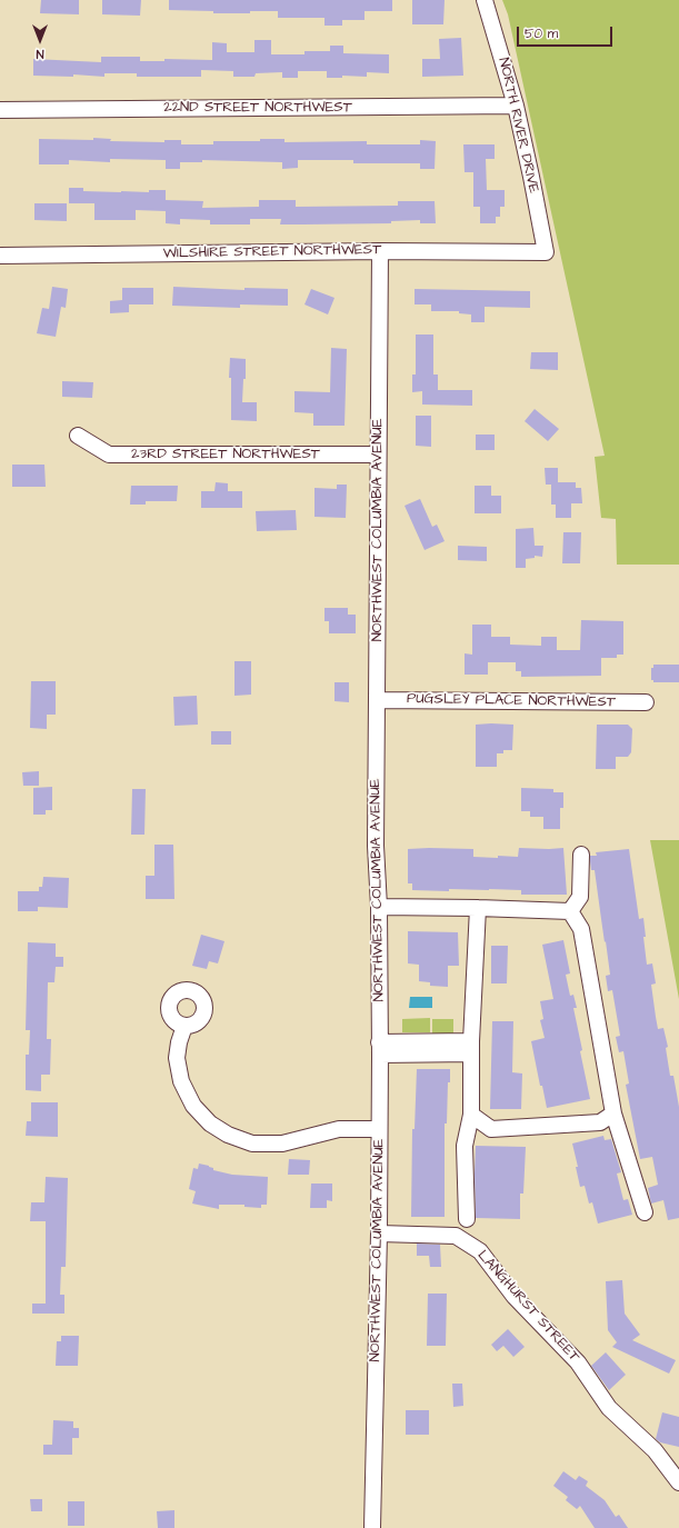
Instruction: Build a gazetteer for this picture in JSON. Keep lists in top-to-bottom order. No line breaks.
{"streets":{"street":["22ND STREET NORTHWEST","NORTH RIVER DRIVE","WILSHIRE STREET NORTHWEST","23RD STREET NORTHWEST","NORTHWEST COLUMBIA AVENUE","PUGSLEY PLACE NORTHWEST","LANGHURST STREET"]},"crossings":[["22ND STREET NORTHWEST","NORTH RIVER DRIVE"],["NORTH RIVER DRIVE","WILSHIRE STREET NORTHWEST"],["WILSHIRE STREET NORTHWEST","NORTHWEST COLUMBIA AVENUE"],["23RD STREET NORTHWEST","NORTHWEST COLUMBIA AVENUE"],["NORTHWEST COLUMBIA AVENUE","PUGSLEY PLACE NORTHWEST"],["NORTHWEST COLUMBIA AVENUE","LANGHURST STREET"]],"scale_bar":"50 m","north":"bottom"}
